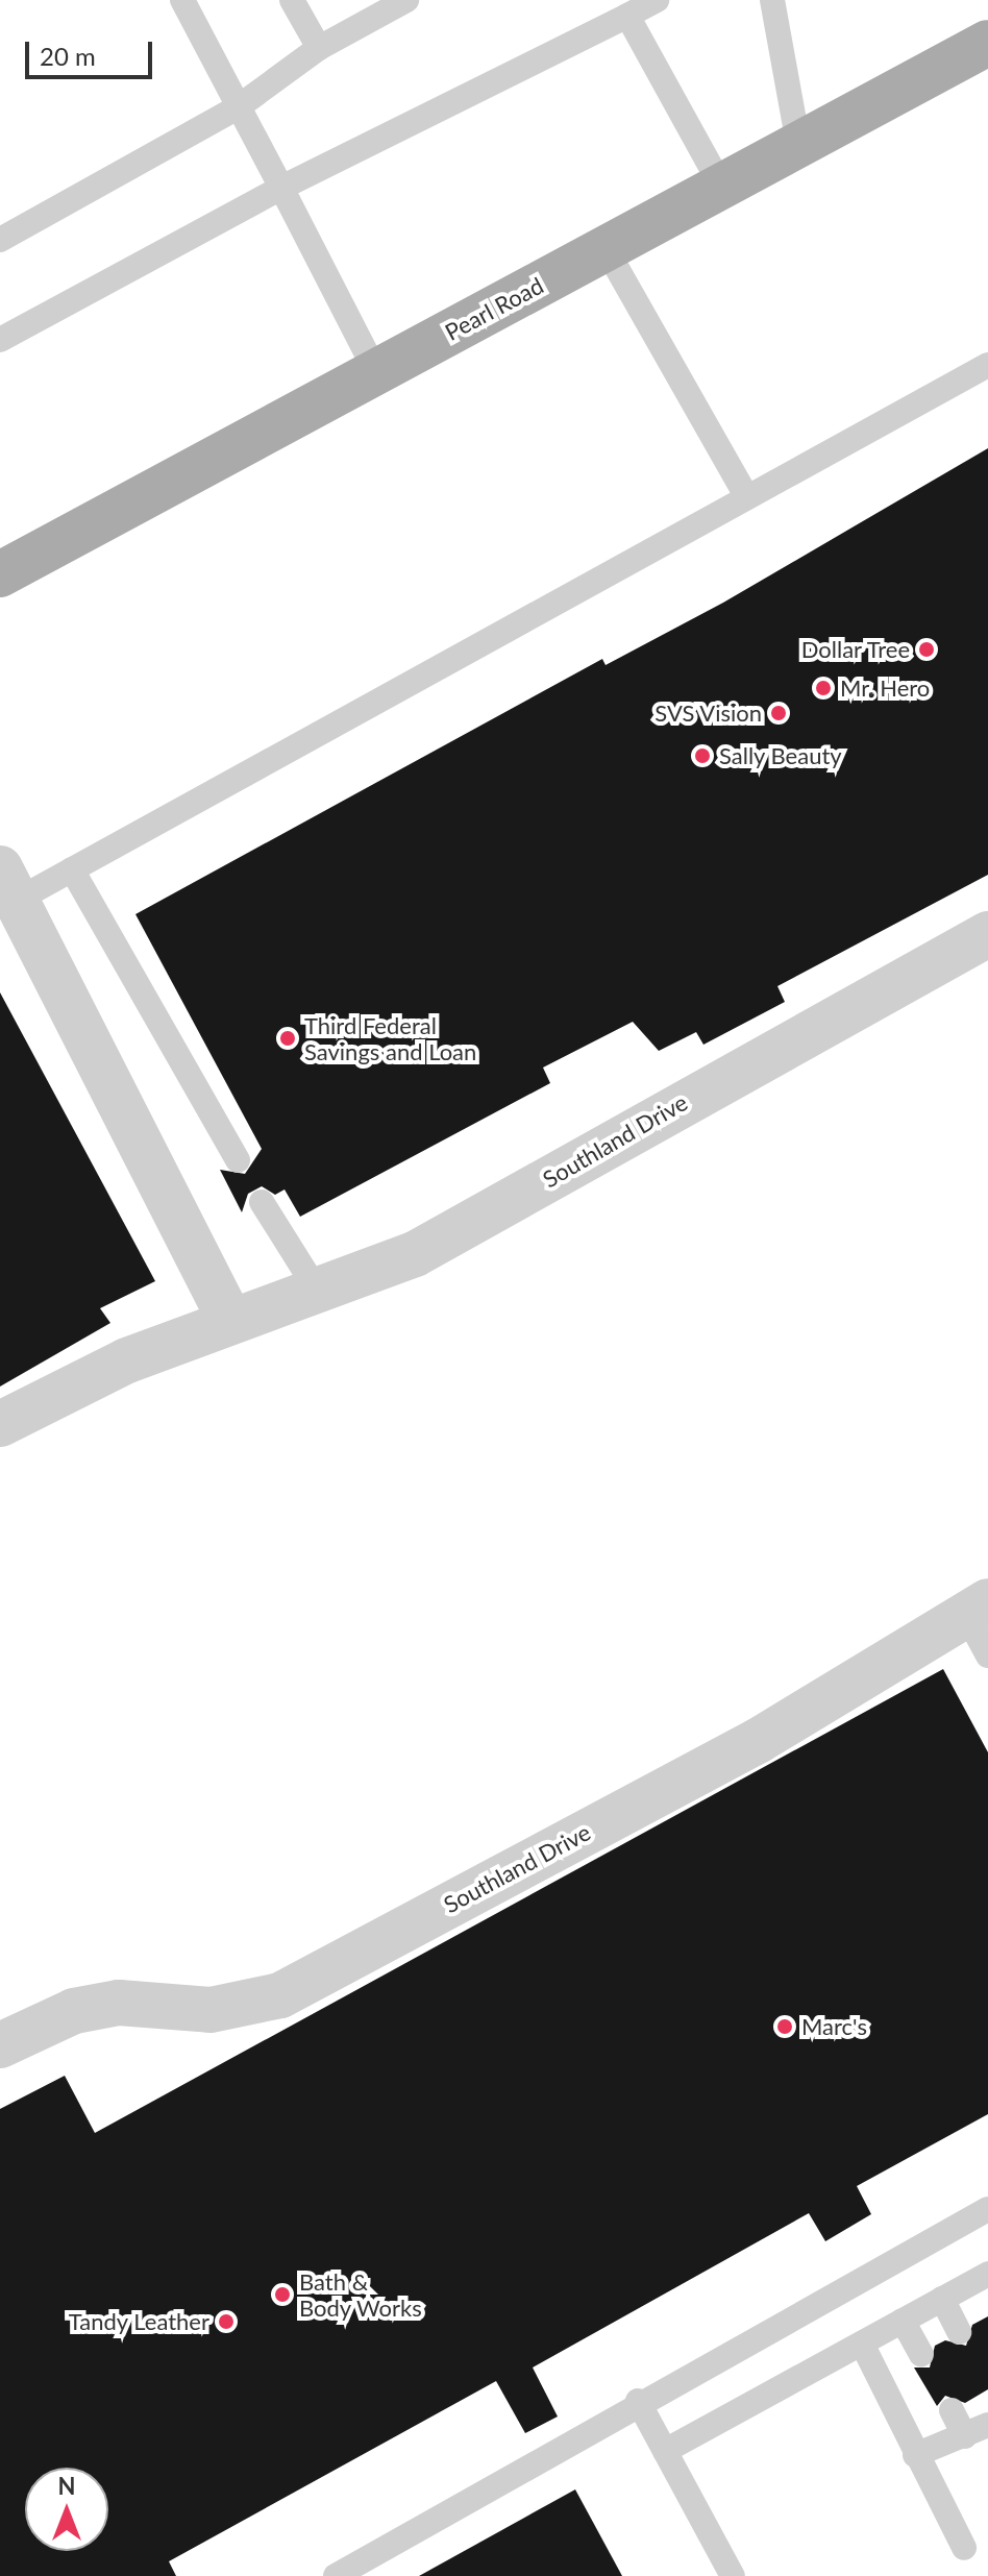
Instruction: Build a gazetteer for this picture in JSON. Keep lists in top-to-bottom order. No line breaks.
{"streets":{"main road":["Pearl Road"],"street":["Southland Drive"]},"places":["Dollar Tree","Mr. Hero","SVS Vision","Sally Beauty","Third Federal Savings and Loan","Marc's","Bath & Body Works","Tandy Leather"],"scale_bar":"20 m","north":"top"}
